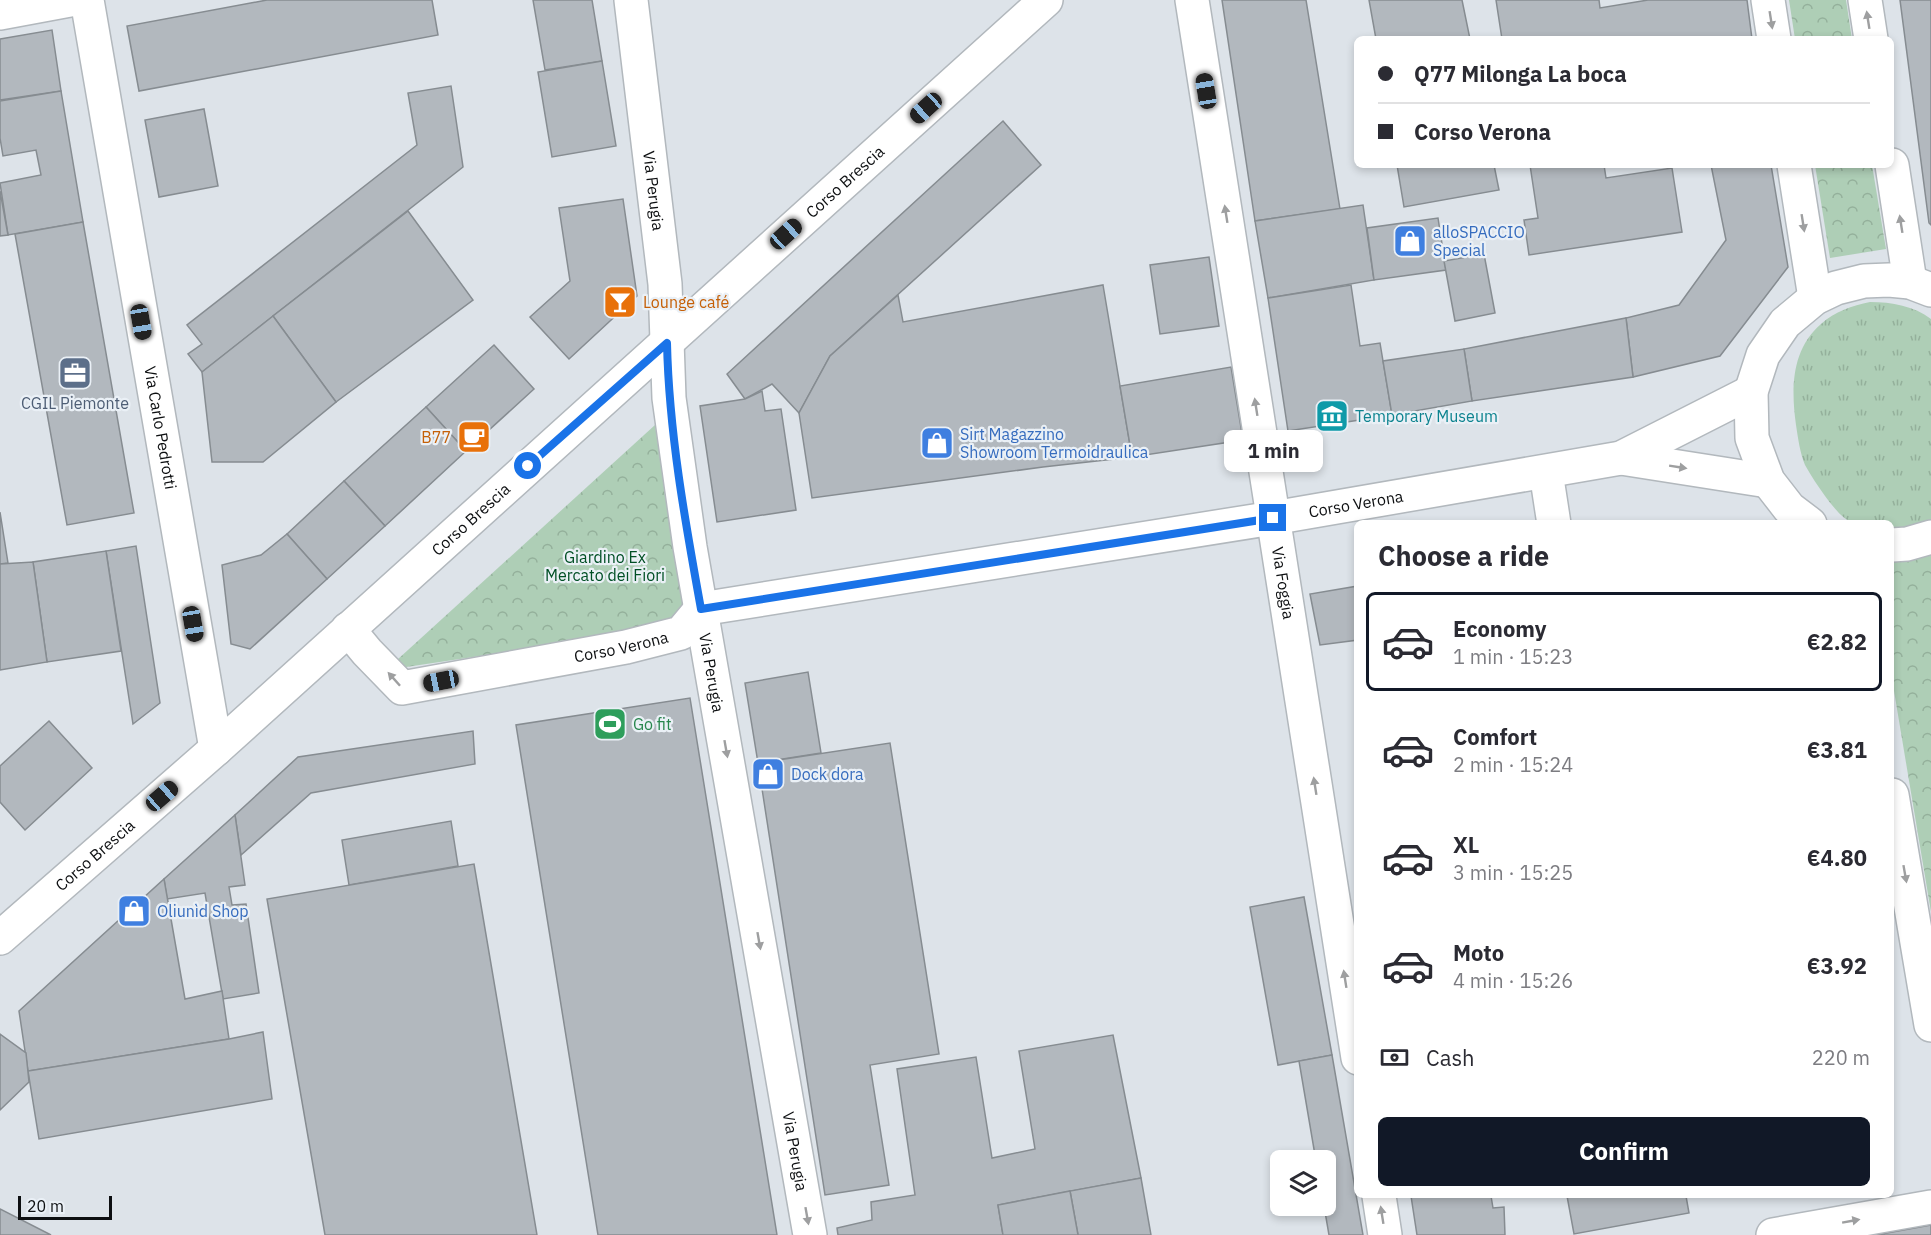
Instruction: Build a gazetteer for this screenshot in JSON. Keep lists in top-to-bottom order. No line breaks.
{"streets":{"street":["Corso Brescia","Via Perugia","Via Carlo Pedrotti","Corso Verona","Via Foggia"]},"crossings":[["Corso Brescia","Via Perugia"],["Corso Brescia","Via Carlo Pedrotti"],["Corso Brescia","Corso Verona"],["Via Perugia","Corso Verona"],["Corso Verona","Via Foggia"]],"one_way":["Via Perugia","Via Foggia"],"parks":["Giardino Ex Mercato dei Fiori"],"places":{"shop":["alloSPACCIO Special","Sirt Magazzino Showroom Termoidraulica","Dock dora","Oliunìd Shop"],"bar":["Lounge café"],"office":["CGIL Piemonte"],"museum":["Temporary Museum"],"cafe":["B77"],"sports":["Go fit"]},"scale_bar":"20 m","page":{"banner":["Q77 Milonga La boca","Corso Verona"],"bubble":"1 min","heading":"Choose a ride","list":[{"name":"Economy","note":"1 min · 15:23","value":"€2.82"},{"name":"Comfort","note":"2 min · 15:24","value":"€3.81"},{"name":"XL","note":"3 min · 15:25","value":"€4.80"},{"name":"Moto","note":"4 min · 15:26","value":"€3.92"}],"pay":["Cash","220 m"],"buttons":"Confirm","scale":"20 m"}}
